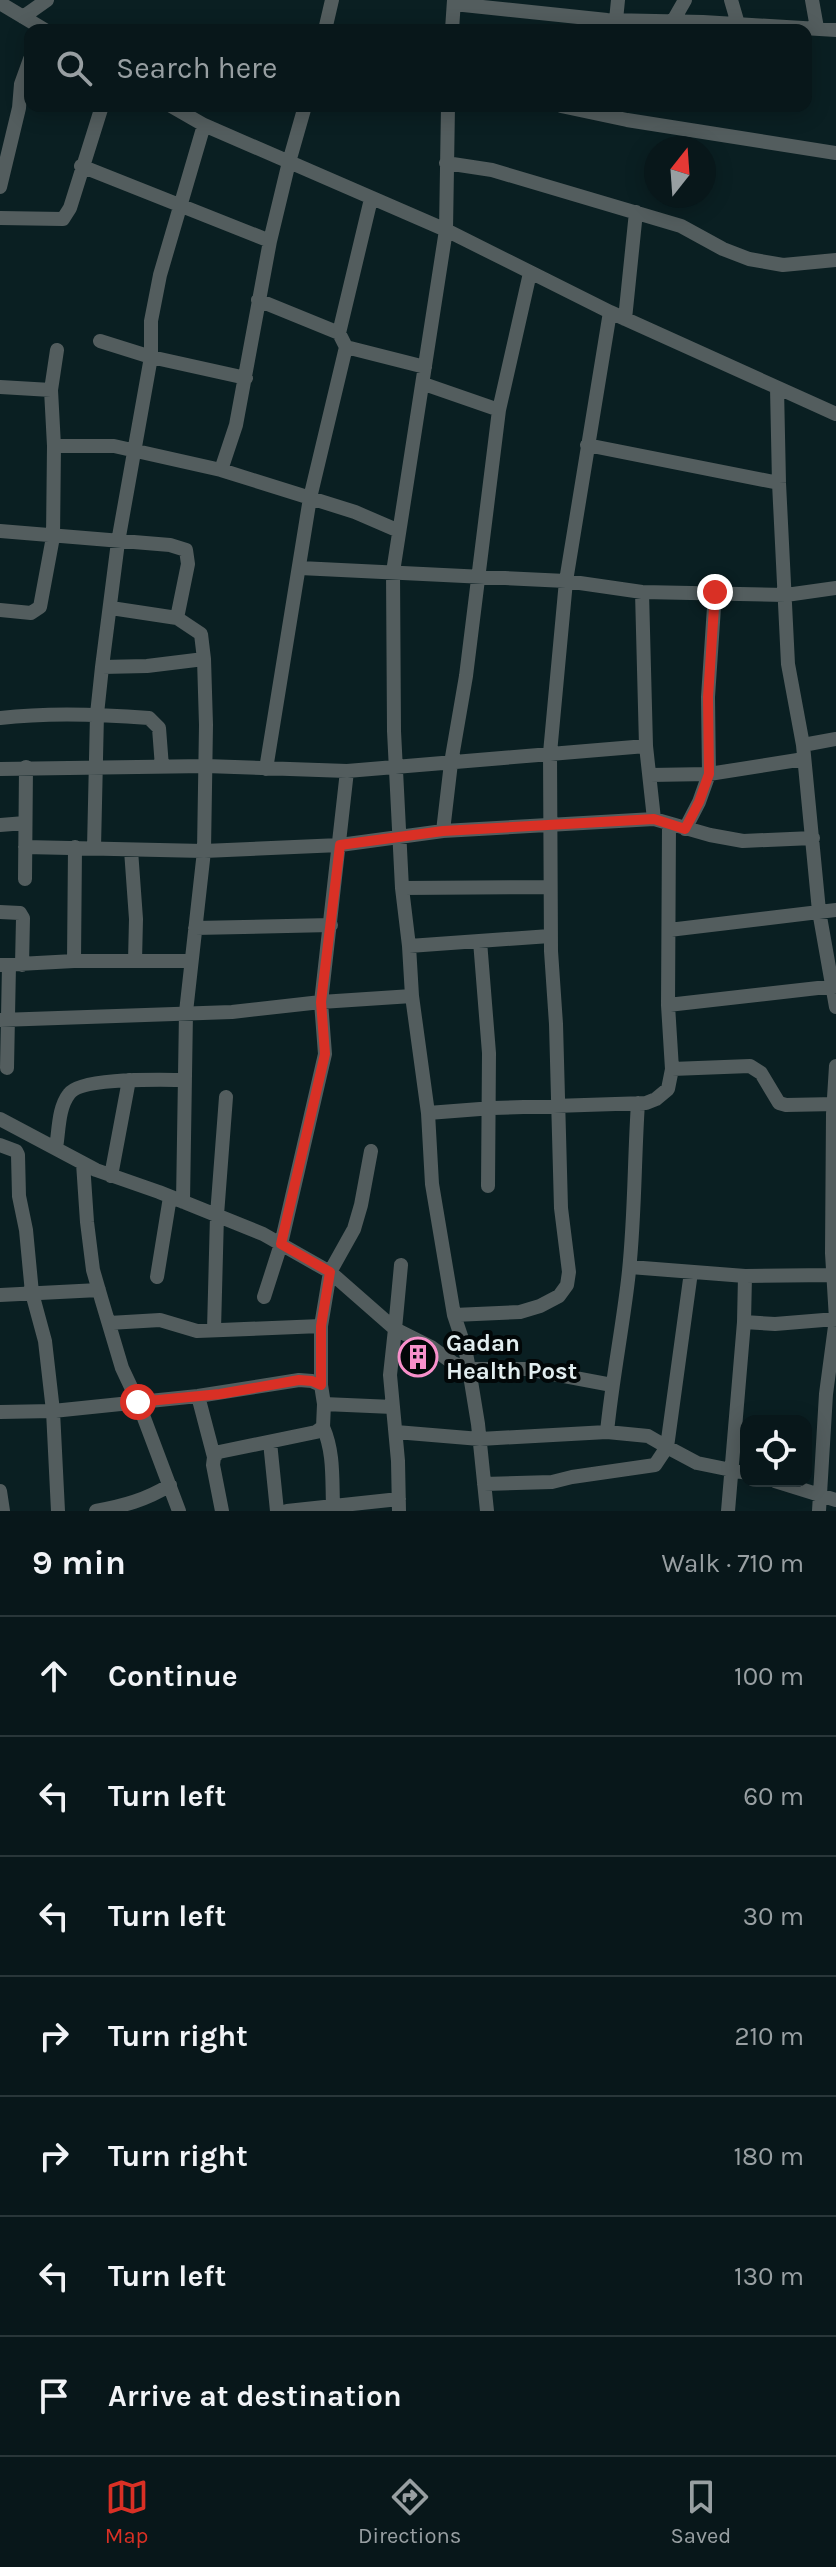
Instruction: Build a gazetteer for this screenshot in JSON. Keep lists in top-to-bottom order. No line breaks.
{"places":{"building":["Gadan Health Post"]},"north":"top","page":{"search":"Search here","heading":["9 min","Walk · 710 m"],"list":[["Continue","100 m"],["Turn left","60 m"],["Turn left","30 m"],["Turn right","210 m"],["Turn right","180 m"],["Turn left","130 m"],"Arrive at destination"],"nav":["Map","Directions","Saved"]}}
